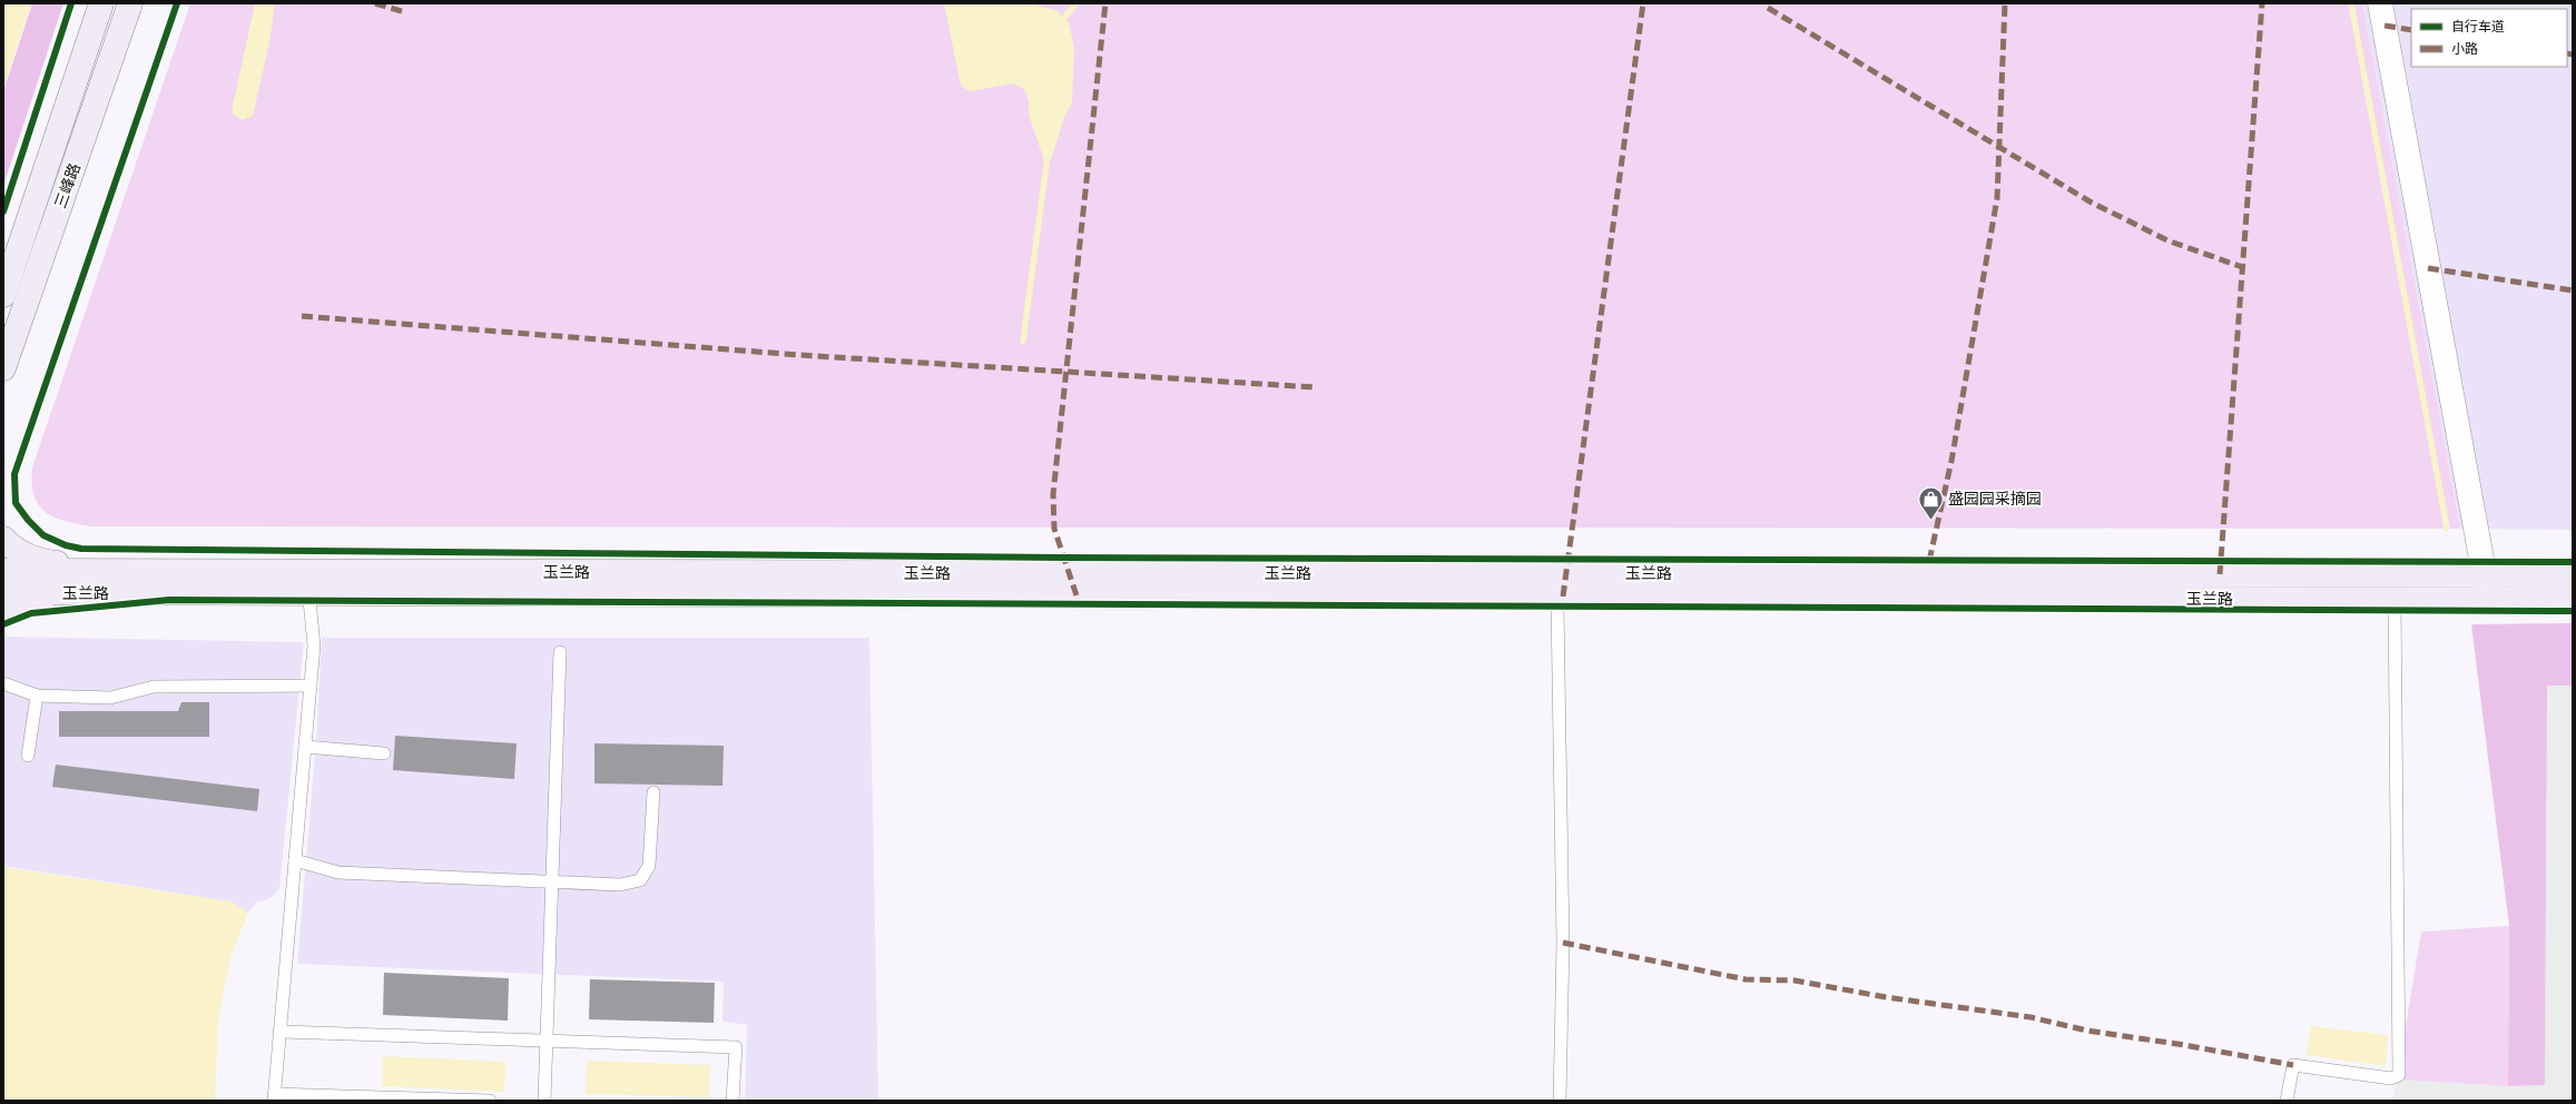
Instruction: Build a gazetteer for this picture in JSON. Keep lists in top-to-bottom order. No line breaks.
{"streets":{"street":["三峰路","玉兰路"]},"places":{"shop":["盛园园采摘园"]},"legend":["自行车道","小路"]}
